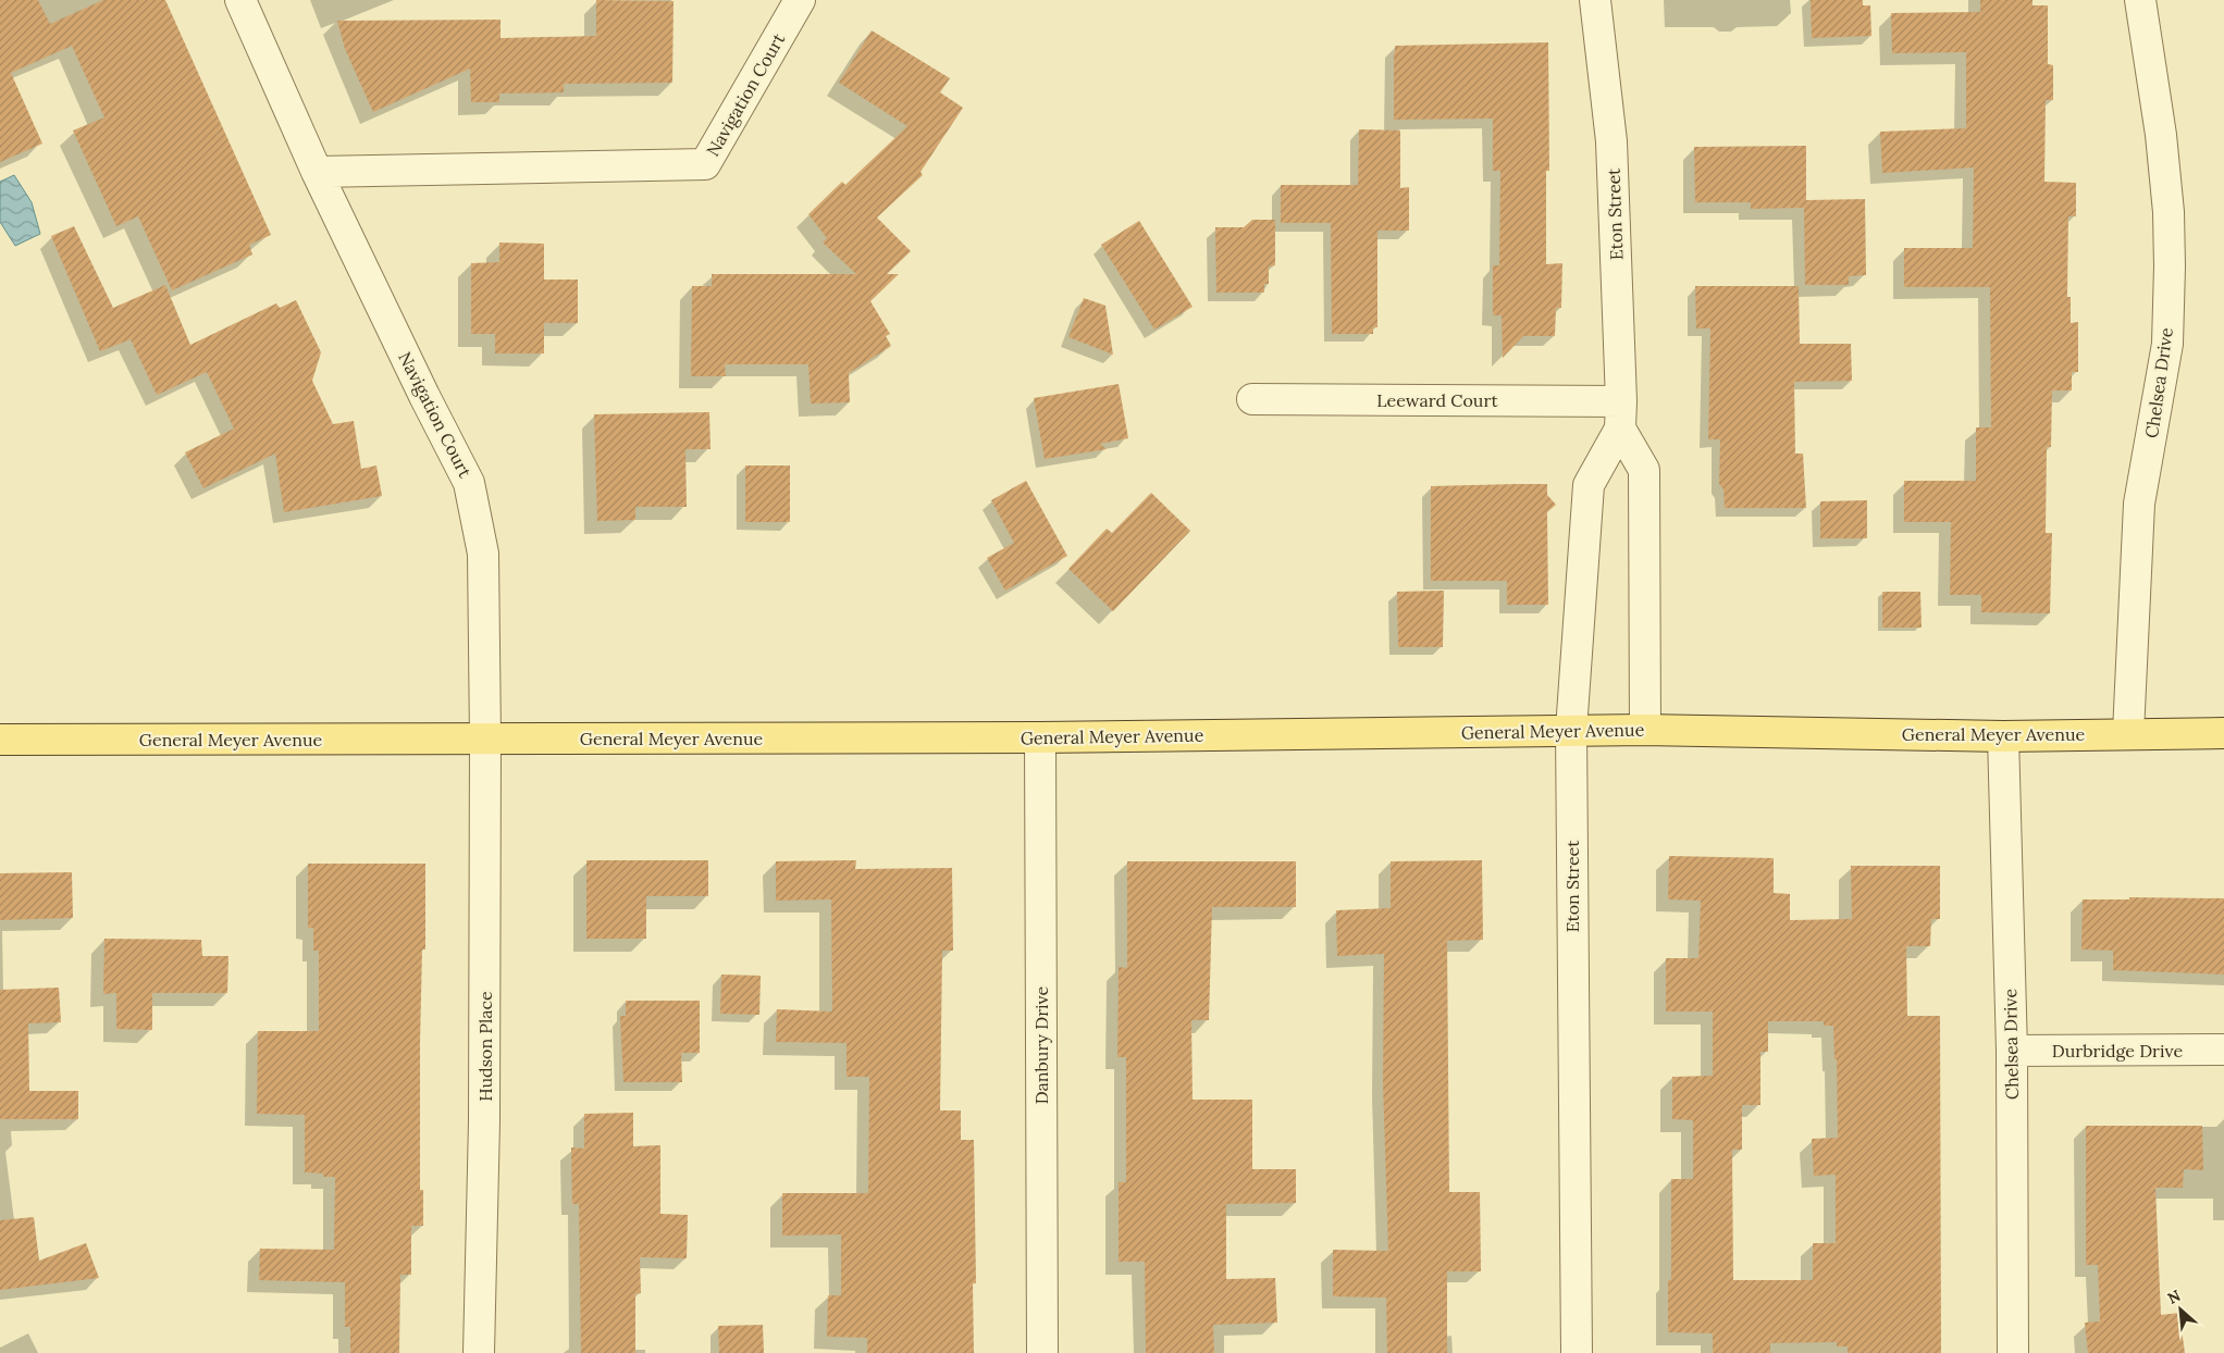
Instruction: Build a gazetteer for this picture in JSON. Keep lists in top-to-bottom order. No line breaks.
{"streets":{"main road":["General Meyer Avenue"],"street":["Navigation Court","Eton Street","Chelsea Drive","Leeward Court","Danbury Drive","Hudson Place","Durbridge Drive"]},"crossings":[["Navigation Court","General Meyer Avenue"],["Navigation Court","Hudson Place"],["Eton Street","Leeward Court"],["Eton Street","General Meyer Avenue"],["Chelsea Drive","General Meyer Avenue"],["Chelsea Drive","Durbridge Drive"],["General Meyer Avenue","Danbury Drive"],["General Meyer Avenue","Hudson Place"]],"north":"top left"}
